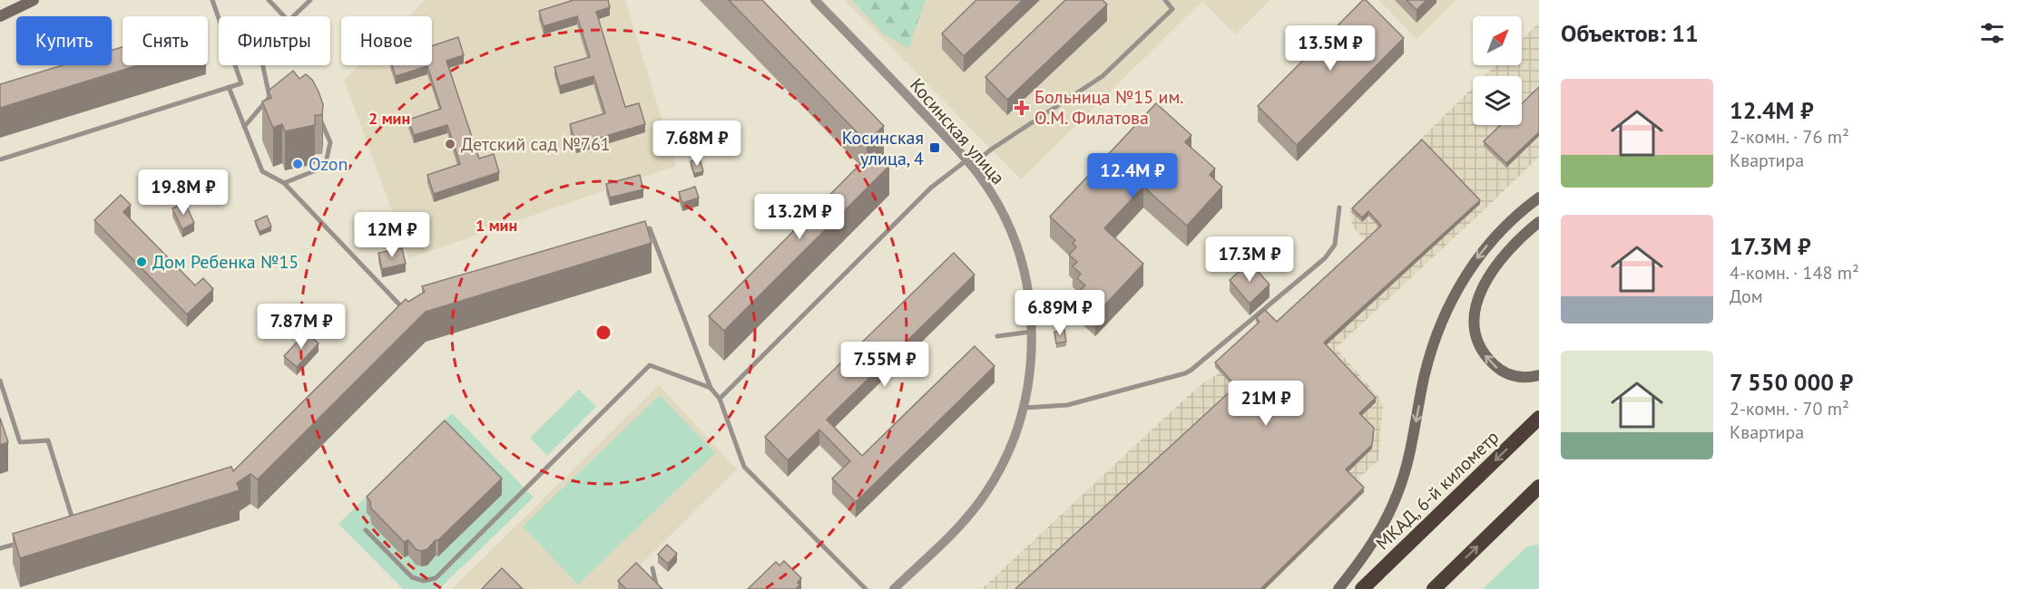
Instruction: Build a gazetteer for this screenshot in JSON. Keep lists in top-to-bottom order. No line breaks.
{"streets":{"highway":["МКАД, 6-й километр"],"street":["Косинская улица"]},"places":{"health":["Больница №15 им. О.М. Филатова"],"other":["Детский сад №761","Ozon","Дом Ребенка №15"],"transit":["Косинская улица, 4"]},"north":"top right","page":{"heading":"Объектов: 11","chip":["Купить","Снять","Фильтры","Новое"],"price":["13.5M ₽","7.68M ₽","12.4M ₽","19.8M ₽","13.2M ₽","12M ₽","17.3M ₽","6.89M ₽","7.87M ₽","7.55M ₽","21M ₽"],"list":[{"name":"12.4M ₽","note":"2-комн. · 76 m² · Квартира"},{"name":"17.3M ₽","note":"4-комн. · 148 m² · Дом"},{"name":"7 550 000 ₽","note":"2-комн. · 70 m² · Квартира"}]},"rings":["2 мин","1 мин"]}
